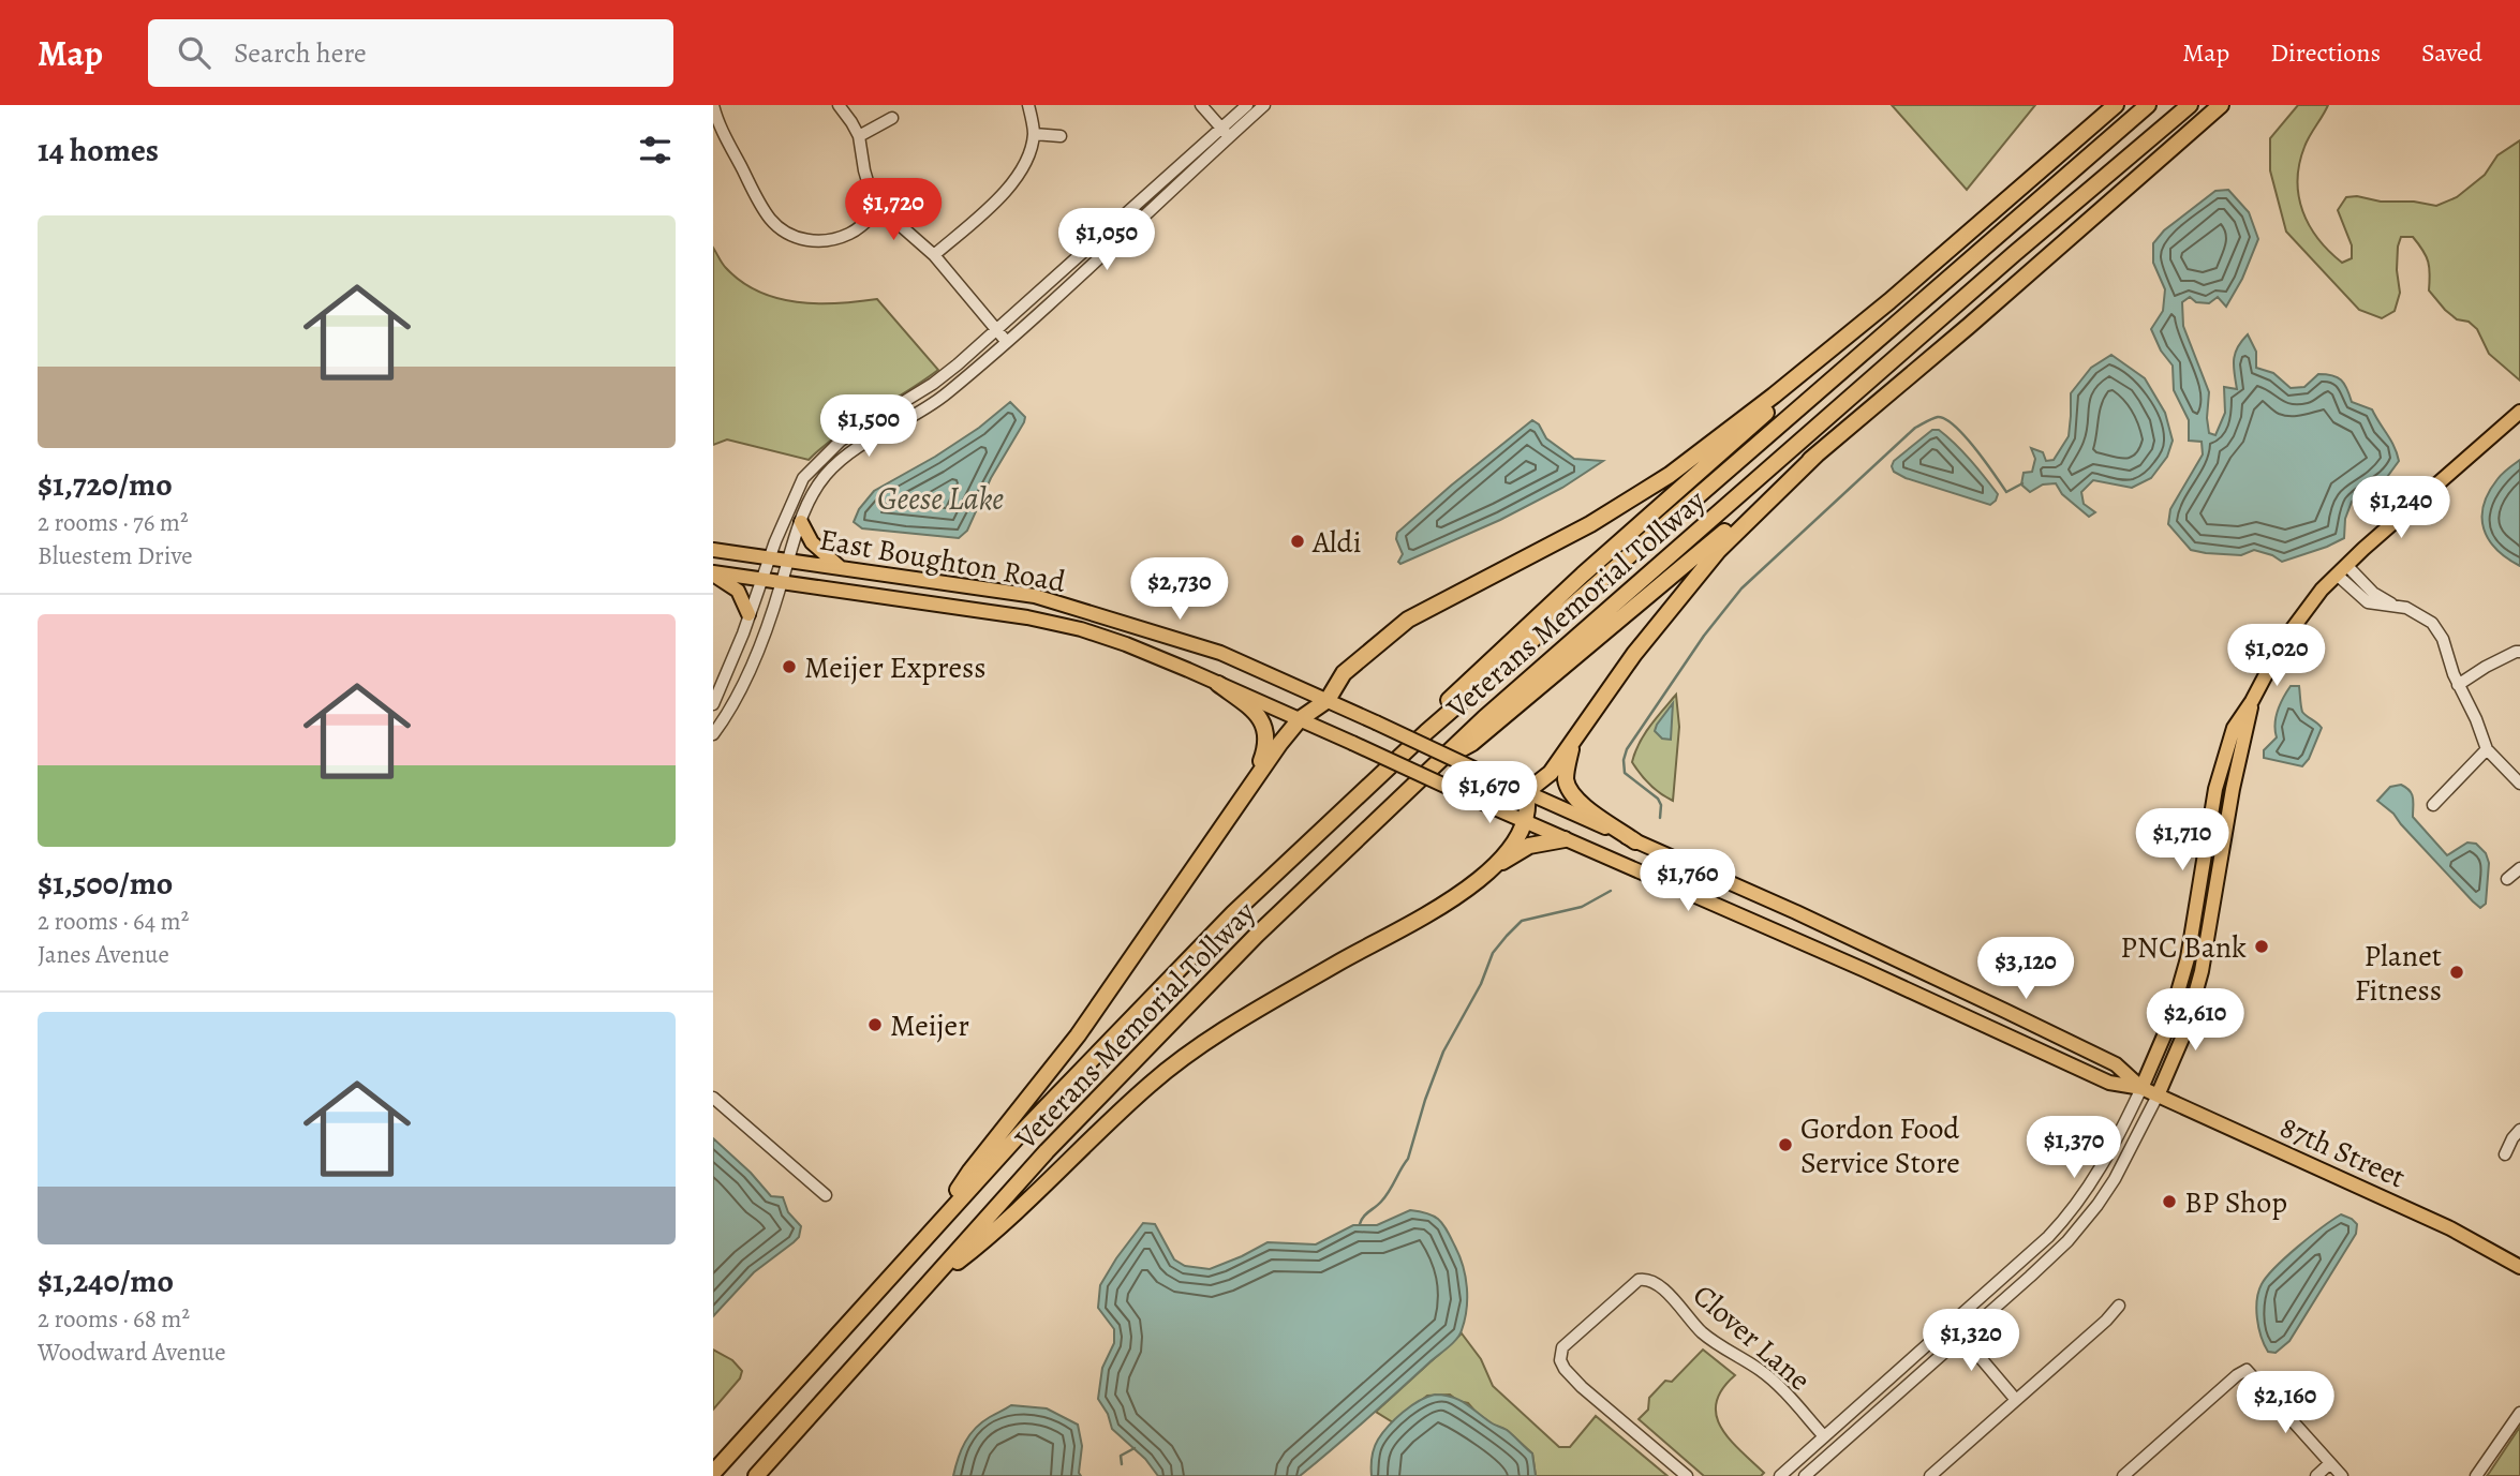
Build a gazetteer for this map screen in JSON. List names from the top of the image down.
{
  "streets": {
    "highway": ["Veterans Memorial Tollway"],
    "main road": ["East Boughton Road", "87th Street"],
    "street": ["Clover Lane"]
  },
  "crossings": [
    ["East Boughton Road", "87th Street"]
  ],
  "water": ["Geese Lake"],
  "places": [
    "Aldi",
    "Meijer Express",
    "PNC Bank",
    "Planet Fitness",
    "Meijer",
    "Gordon Food Service Store",
    "BP Shop"
  ],
  "page": {
    "header": "Map",
    "search": "Search here",
    "nav": ["Map", "Directions", "Saved"],
    "heading": "14 homes",
    "price": [
      "$1,720",
      "$1,050",
      "$1,500",
      "$1,240",
      "$2,730",
      "$1,020",
      "$1,670",
      "$1,710",
      "$1,760",
      "$3,120",
      "$2,610",
      "$1,370",
      "$1,320",
      "$2,160"
    ],
    "list": [
      {
        "name": "$1,720/mo",
        "note": "2 rooms · 76 m² · Bluestem Drive"
      },
      {
        "name": "$1,500/mo",
        "note": "2 rooms · 64 m² · Janes Avenue"
      },
      {
        "name": "$1,240/mo",
        "note": "2 rooms · 68 m² · Woodward Avenue"
      }
    ]
  }
}
